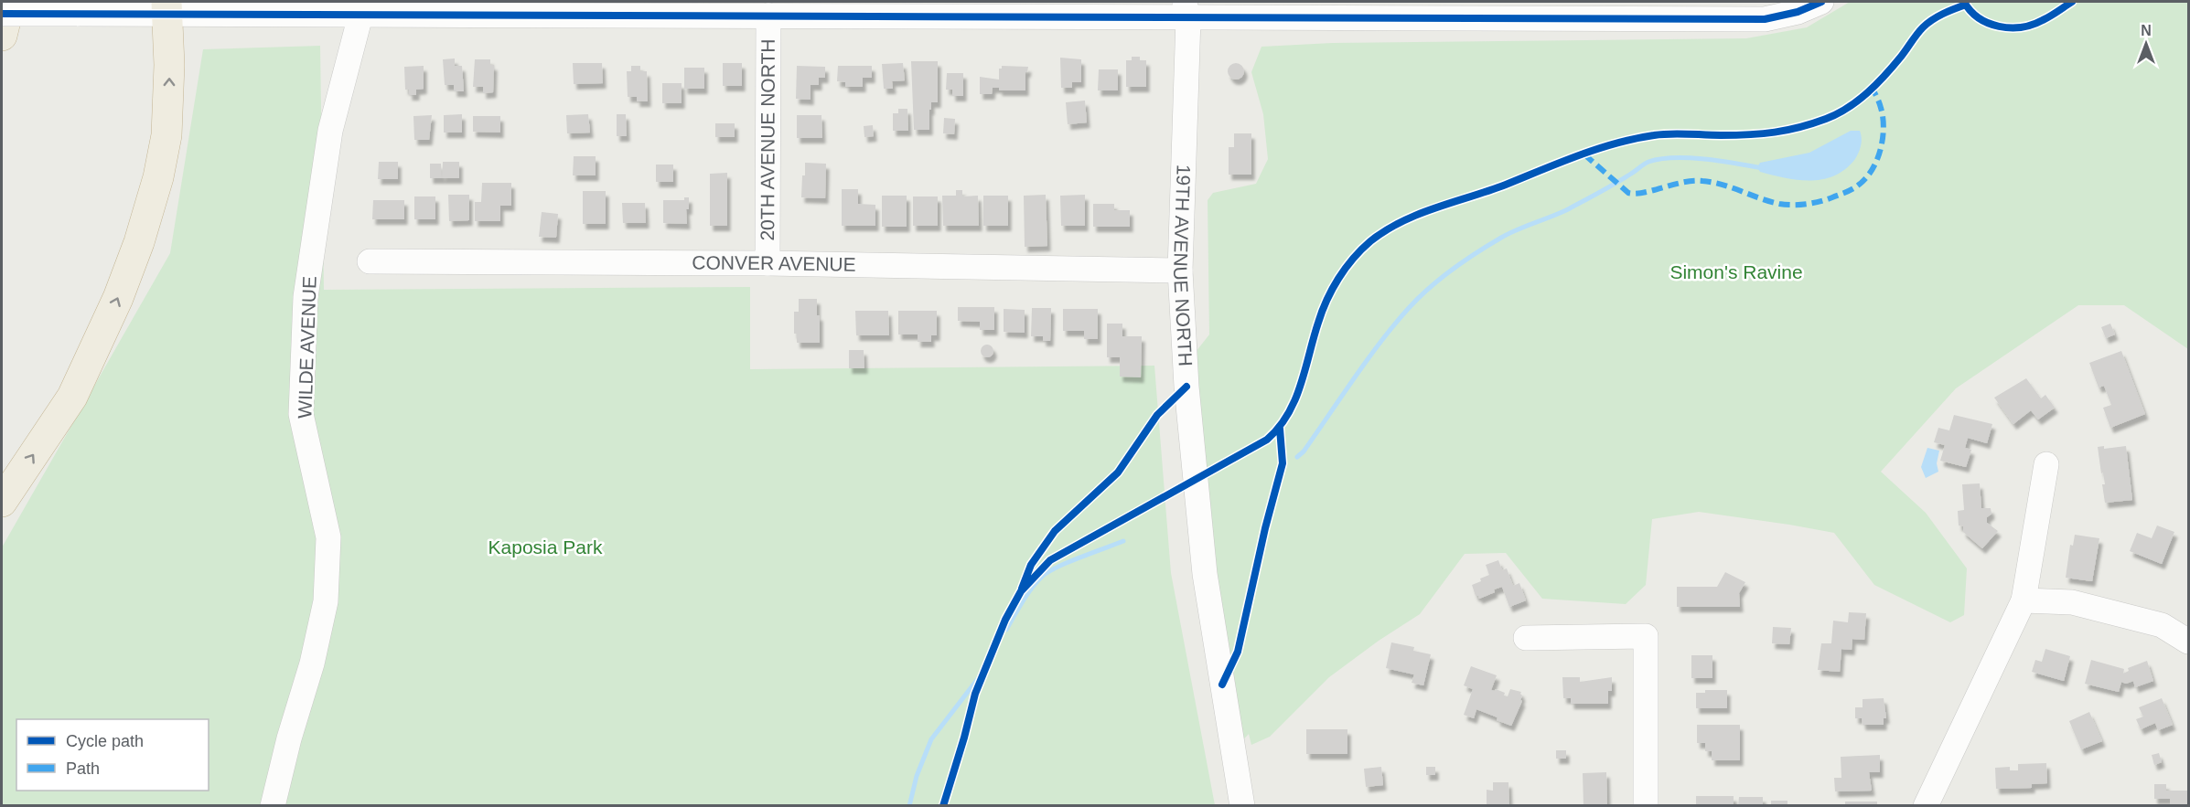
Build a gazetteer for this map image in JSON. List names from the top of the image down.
{
  "streets": {
    "street": [
      "20TH AVENUE NORTH",
      "CONVER AVENUE",
      "19TH AVENUE NORTH",
      "WILDE AVENUE"
    ]
  },
  "crossings": [
    ["20TH AVENUE NORTH", "CONVER AVENUE"],
    ["CONVER AVENUE", "19TH AVENUE NORTH"]
  ],
  "parks": ["Simon's Ravine", "Kaposia Park"],
  "legend": ["Cycle path", "Path"],
  "north": "top"
}
